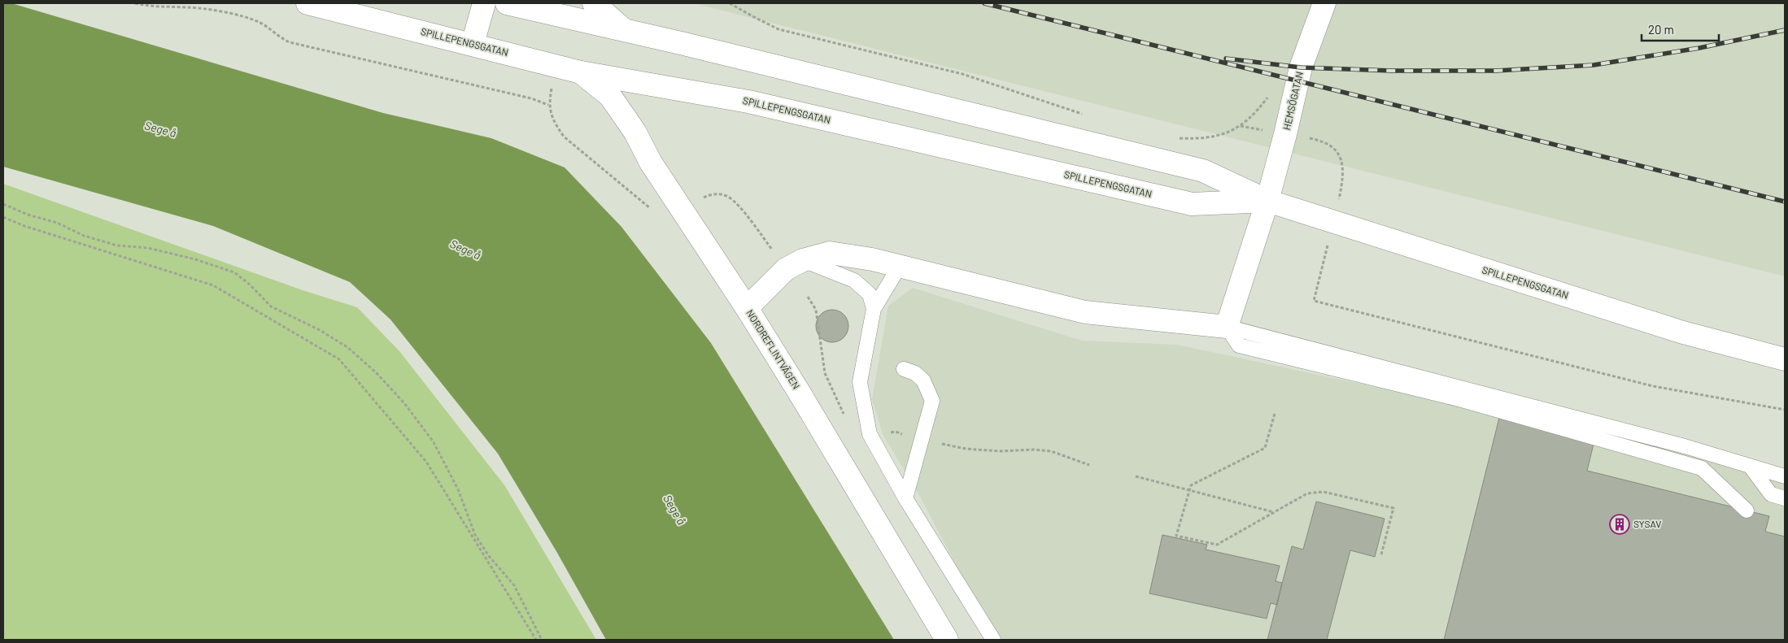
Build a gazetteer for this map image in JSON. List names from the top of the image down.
{
  "streets": {
    "street": ["SPILLEPENGSGATAN", "HEMSÖGATAN", "NORDREFLINTVÄGEN"]
  },
  "crossings": [
    ["SPILLEPENGSGATAN", "HEMSÖGATAN"],
    ["SPILLEPENGSGATAN", "NORDREFLINTVÄGEN"]
  ],
  "water": ["Sege å"],
  "places": {
    "building": ["SYSAV"]
  },
  "scale_bar": "20 m"
}
